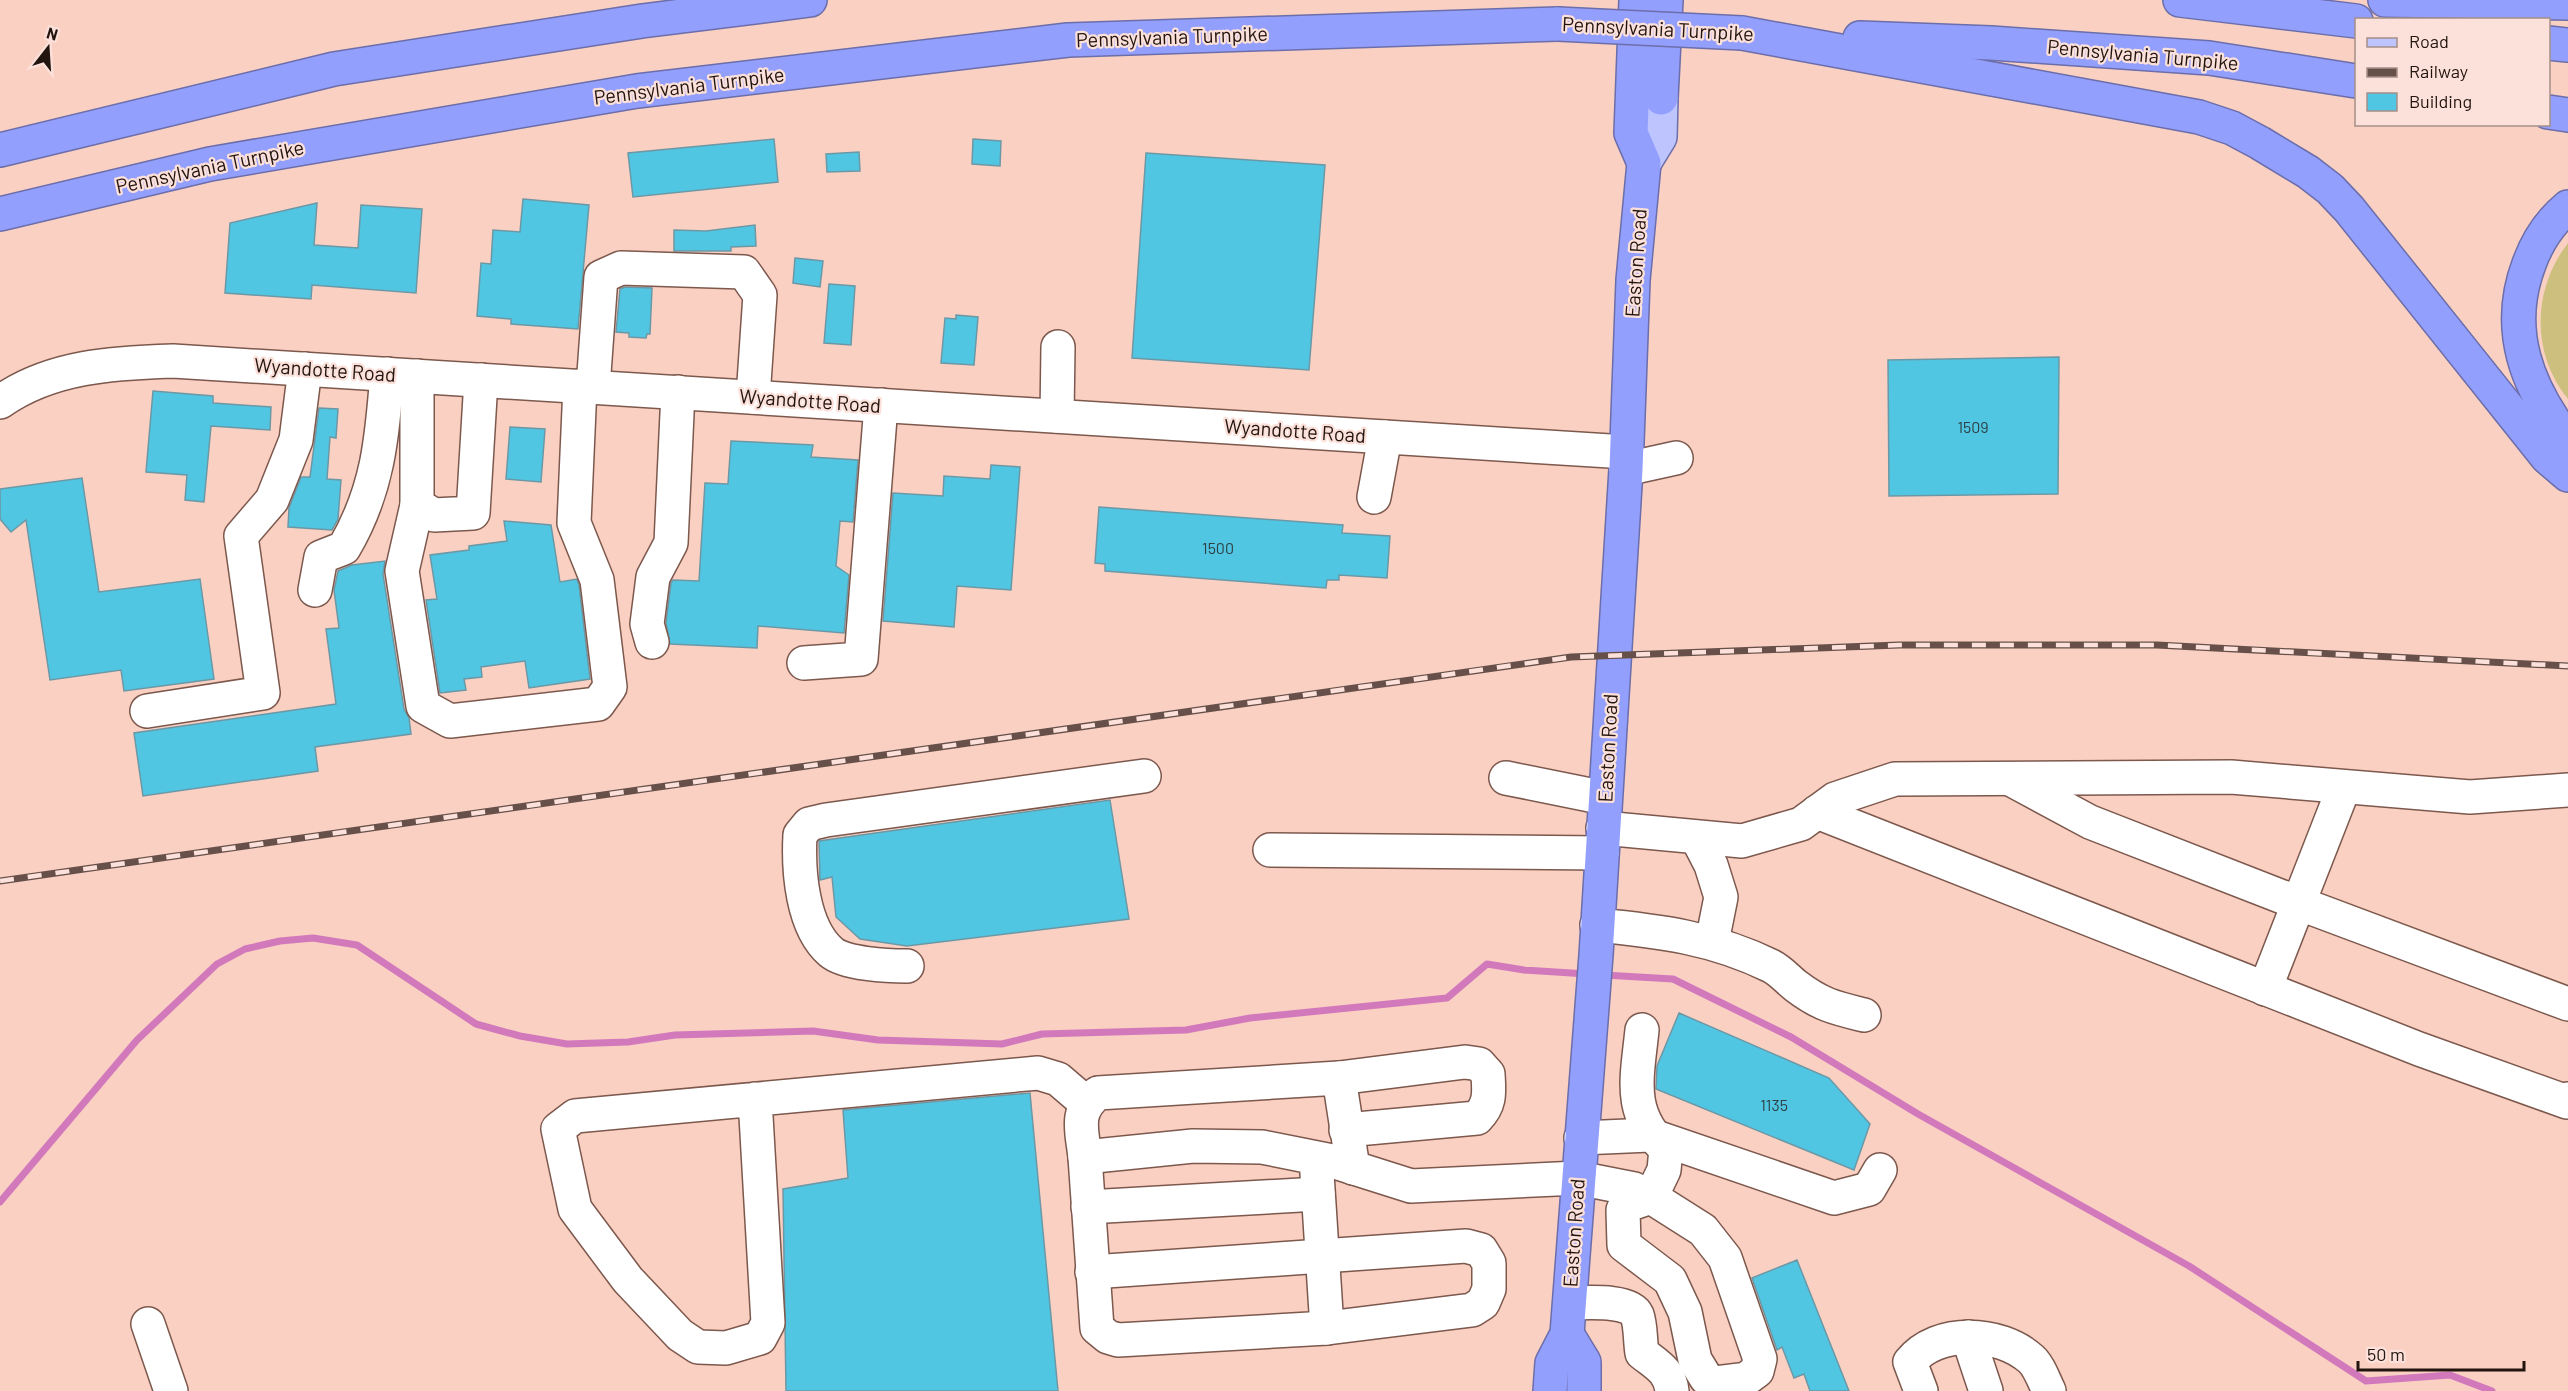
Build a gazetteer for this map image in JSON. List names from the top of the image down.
{
  "streets": {
    "highway": ["Pennsylvania Turnpike", "Easton Road"],
    "street": ["Wyandotte Road"]
  },
  "crossings": [
    ["Easton Road", "Wyandotte Road"]
  ],
  "house_numbers": ["1509", "1500", "1135"],
  "legend": ["Road", "Railway", "Building"],
  "scale_bar": "50 m",
  "north": "top"
}
